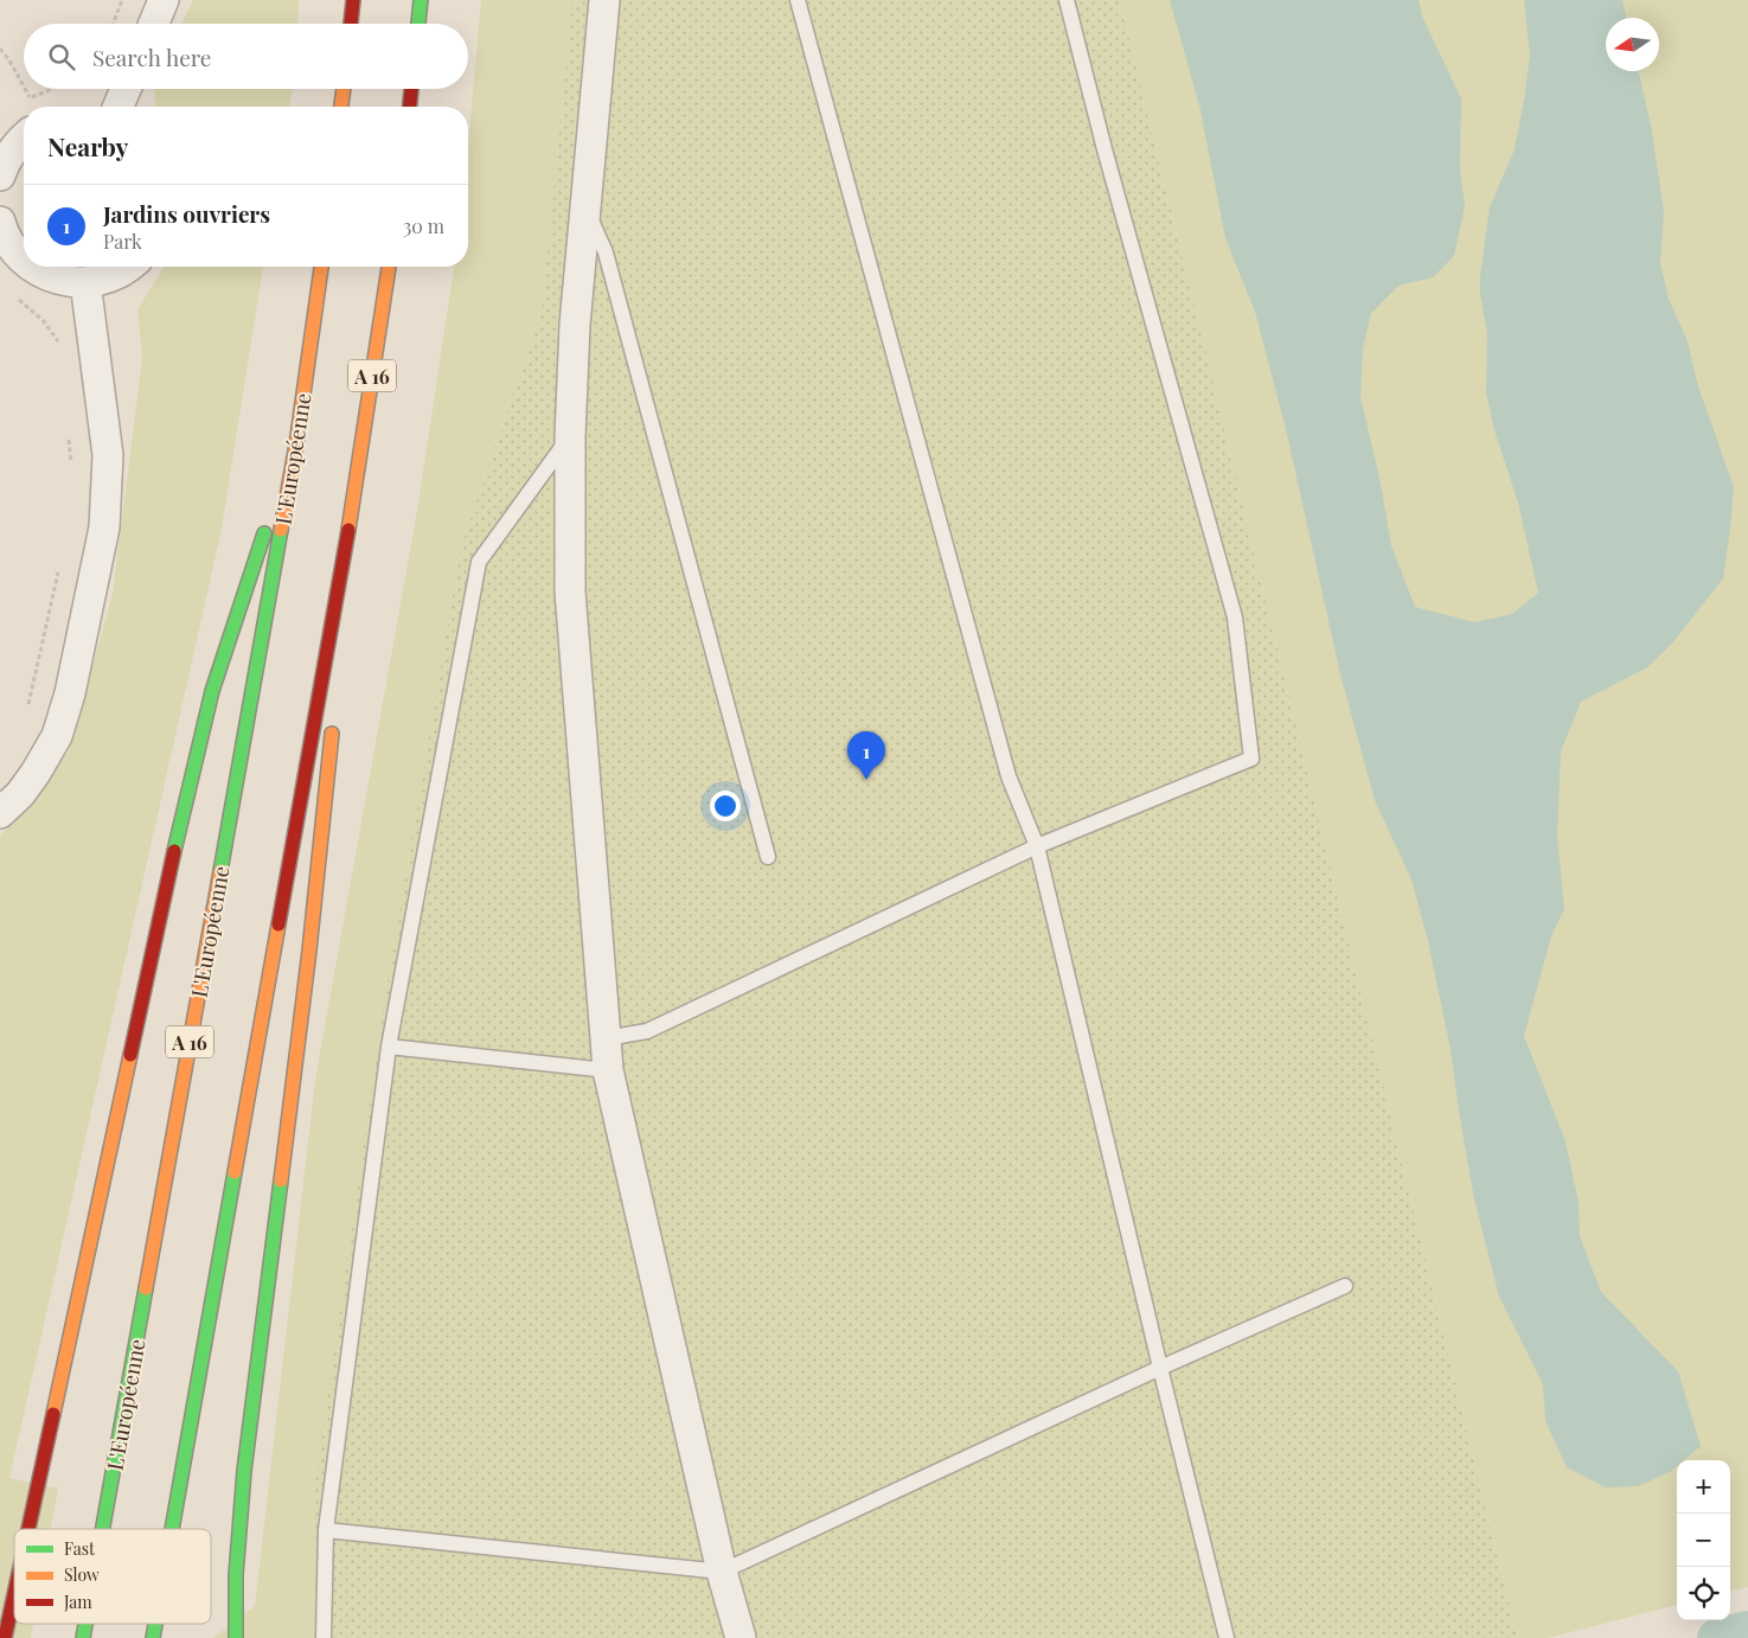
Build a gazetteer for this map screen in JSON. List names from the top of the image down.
{
  "streets": {
    "highway": ["A 16", "L'Européenne"]
  },
  "legend": ["Fast", "Slow", "Jam"],
  "north": "left",
  "page": {
    "search": "Search here",
    "heading": "Nearby",
    "list": [
      {
        "mark": "1",
        "name": "Jardins ouvriers",
        "note": "Park",
        "value": "30 m"
      }
    ],
    "pins": "1",
    "map_buttons": ["+", "−"]
  }
}
